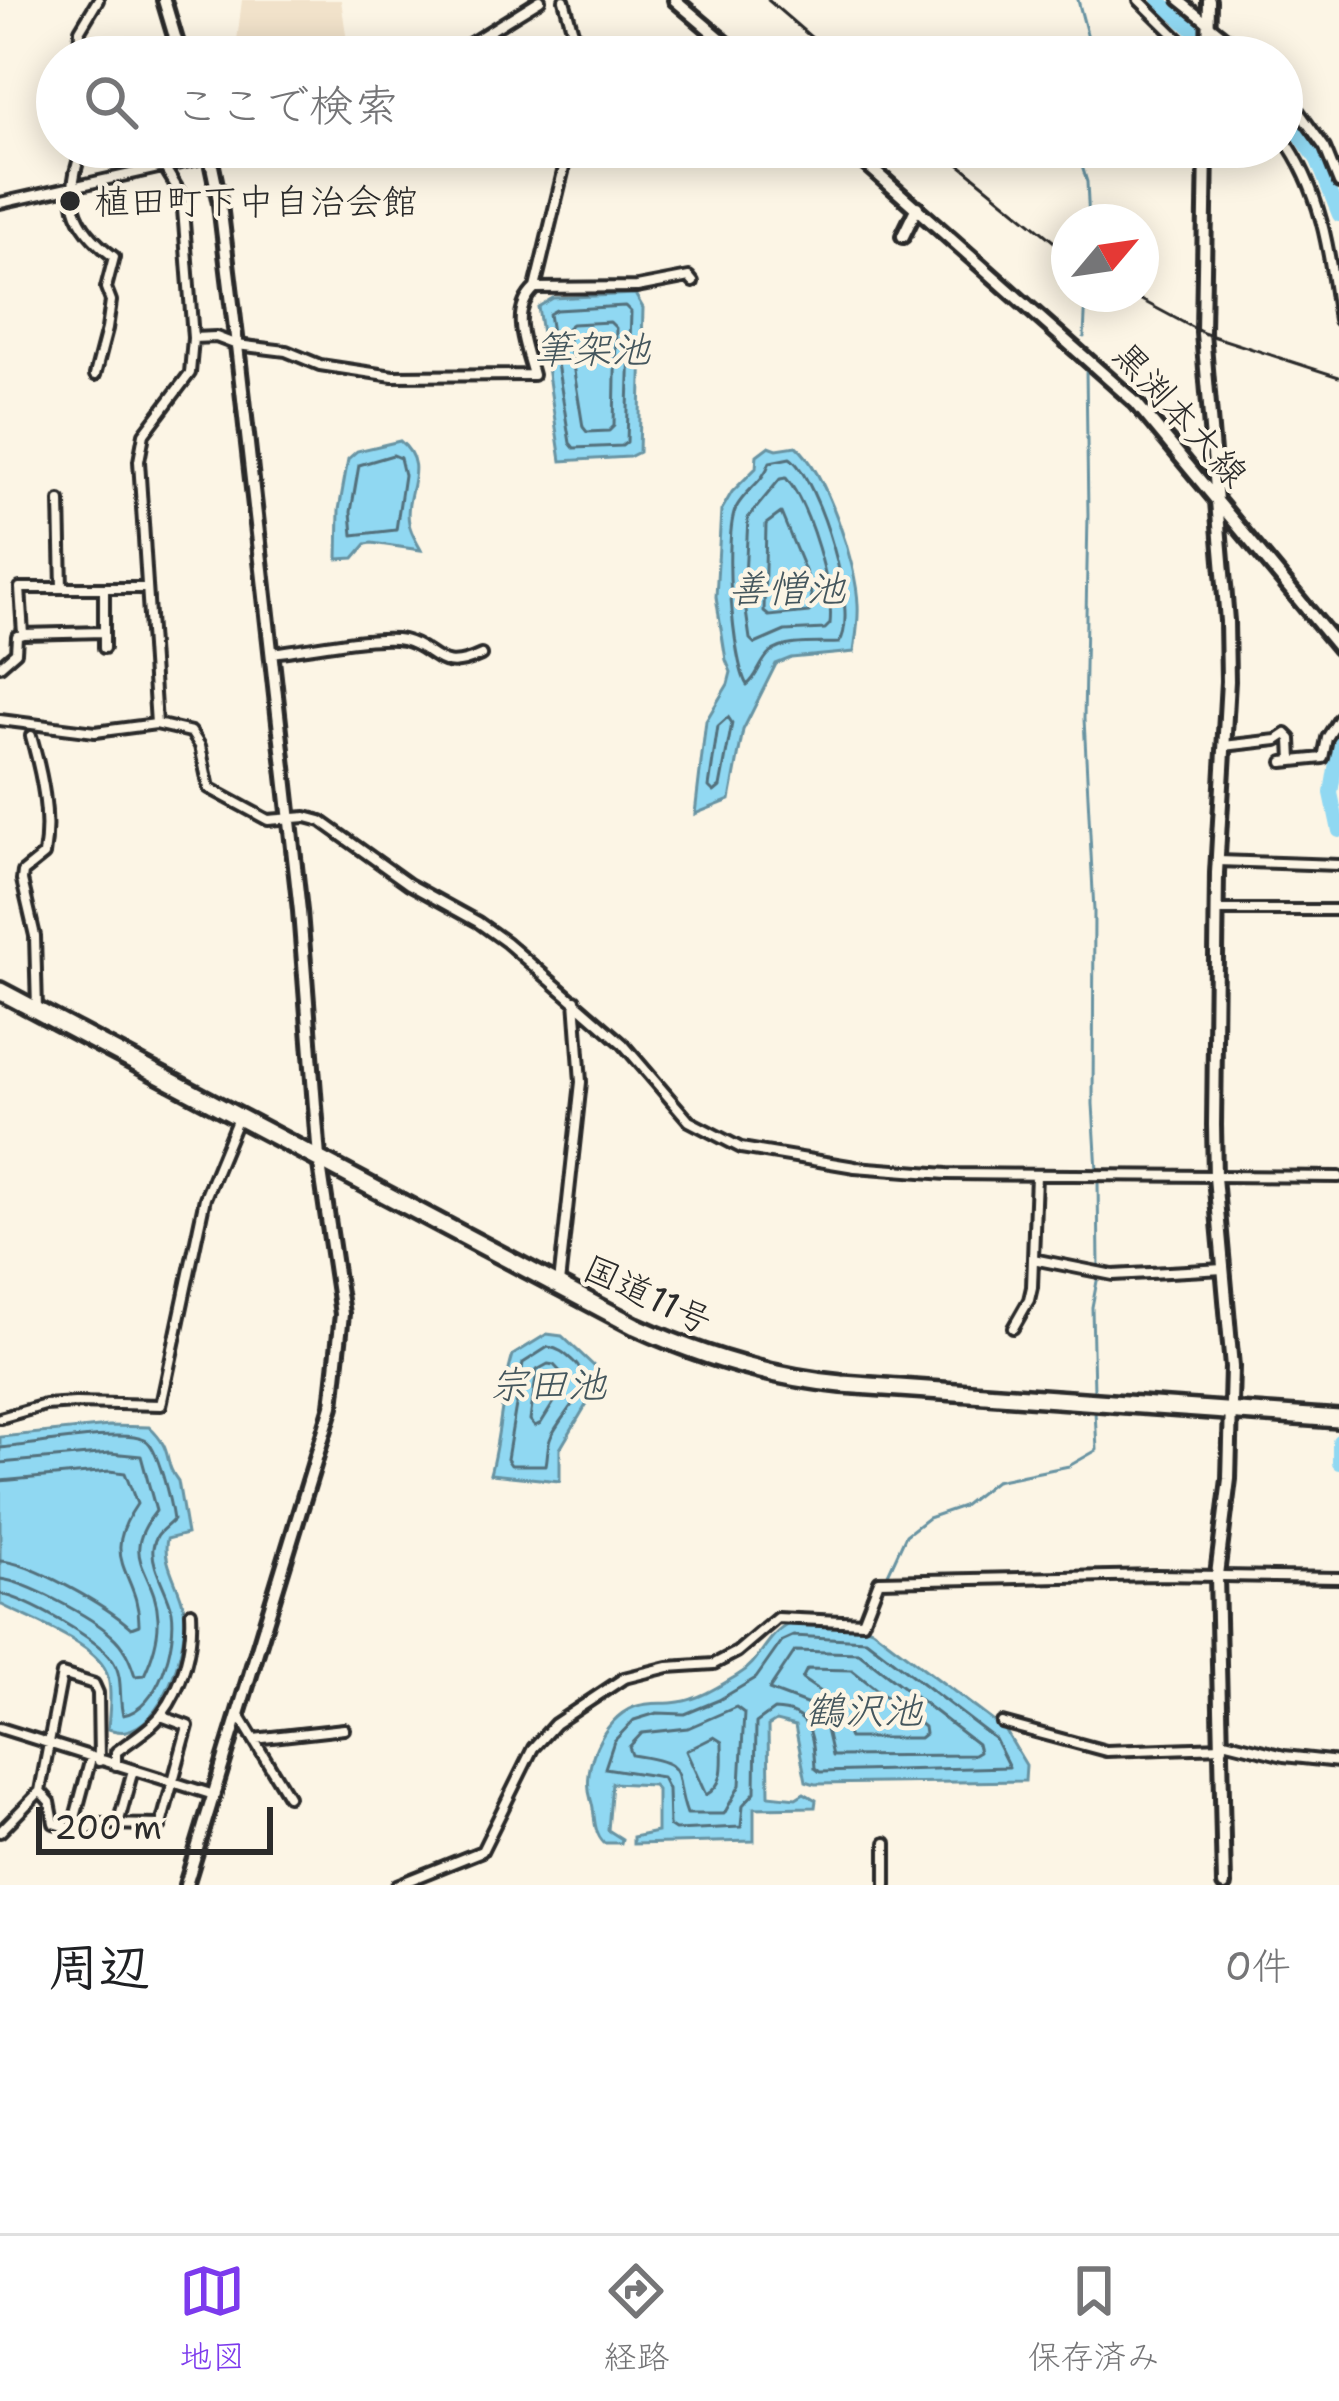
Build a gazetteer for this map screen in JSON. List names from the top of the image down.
{
  "streets": {
    "highway": ["国道11号"],
    "street": ["黒渕本大線"]
  },
  "water": [
    "筆架池",
    "善憎池",
    "宗田池",
    "鶴沢池"
  ],
  "places": ["植田町下中自治会館"],
  "scale_bar": "200 m",
  "north": "top right",
  "page": {
    "search": "ここで検索",
    "scale": "200 m",
    "heading": ["周辺", "0件"],
    "nav": ["地図", "経路", "保存済み"]
  }
}
